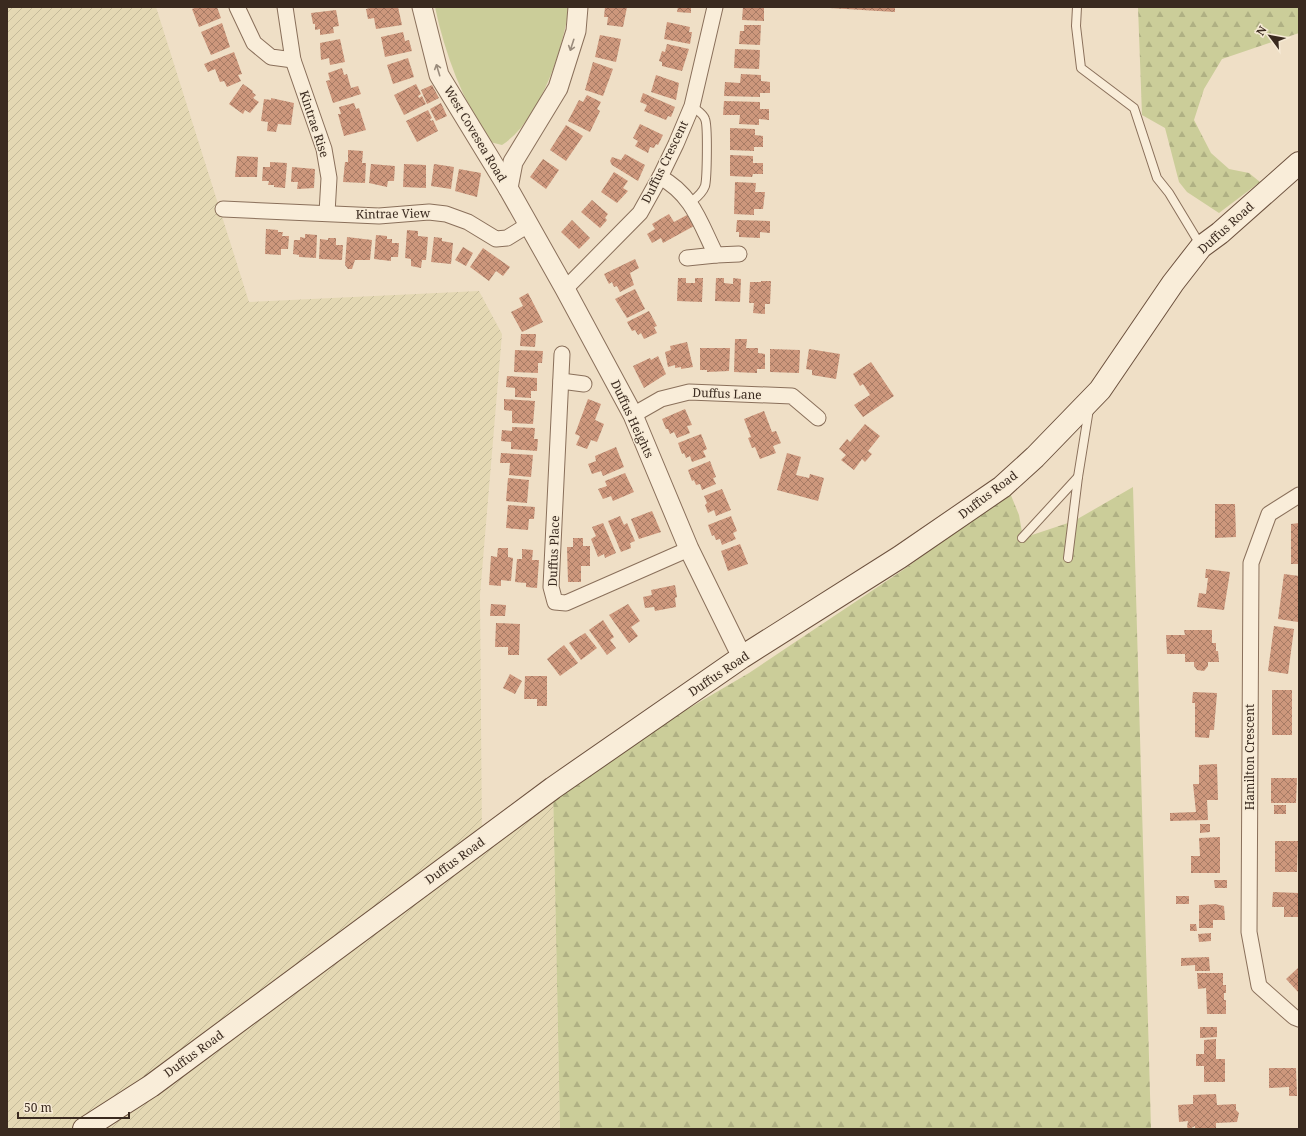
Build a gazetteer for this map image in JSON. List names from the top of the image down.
{
  "streets": {
    "main road": ["Duffus Road"],
    "street": [
      "Kintrae Rise",
      "West Covesea Road",
      "Duffus Crescent",
      "Kintrae View",
      "Duffus Lane",
      "Duffus Heights",
      "Duffus Place",
      "Hamilton Crescent"
    ]
  },
  "crossings": [
    ["Kintrae Rise", "Kintrae View"],
    ["West Covesea Road", "Duffus Heights"],
    ["Duffus Crescent", "Duffus Heights"],
    ["Kintrae View", "Duffus Heights"],
    ["Duffus Road", "Duffus Heights"],
    ["Duffus Lane", "Duffus Heights"],
    ["Duffus Heights", "Duffus Place"]
  ],
  "scale_bar": "50 m",
  "north": "top left"
}
